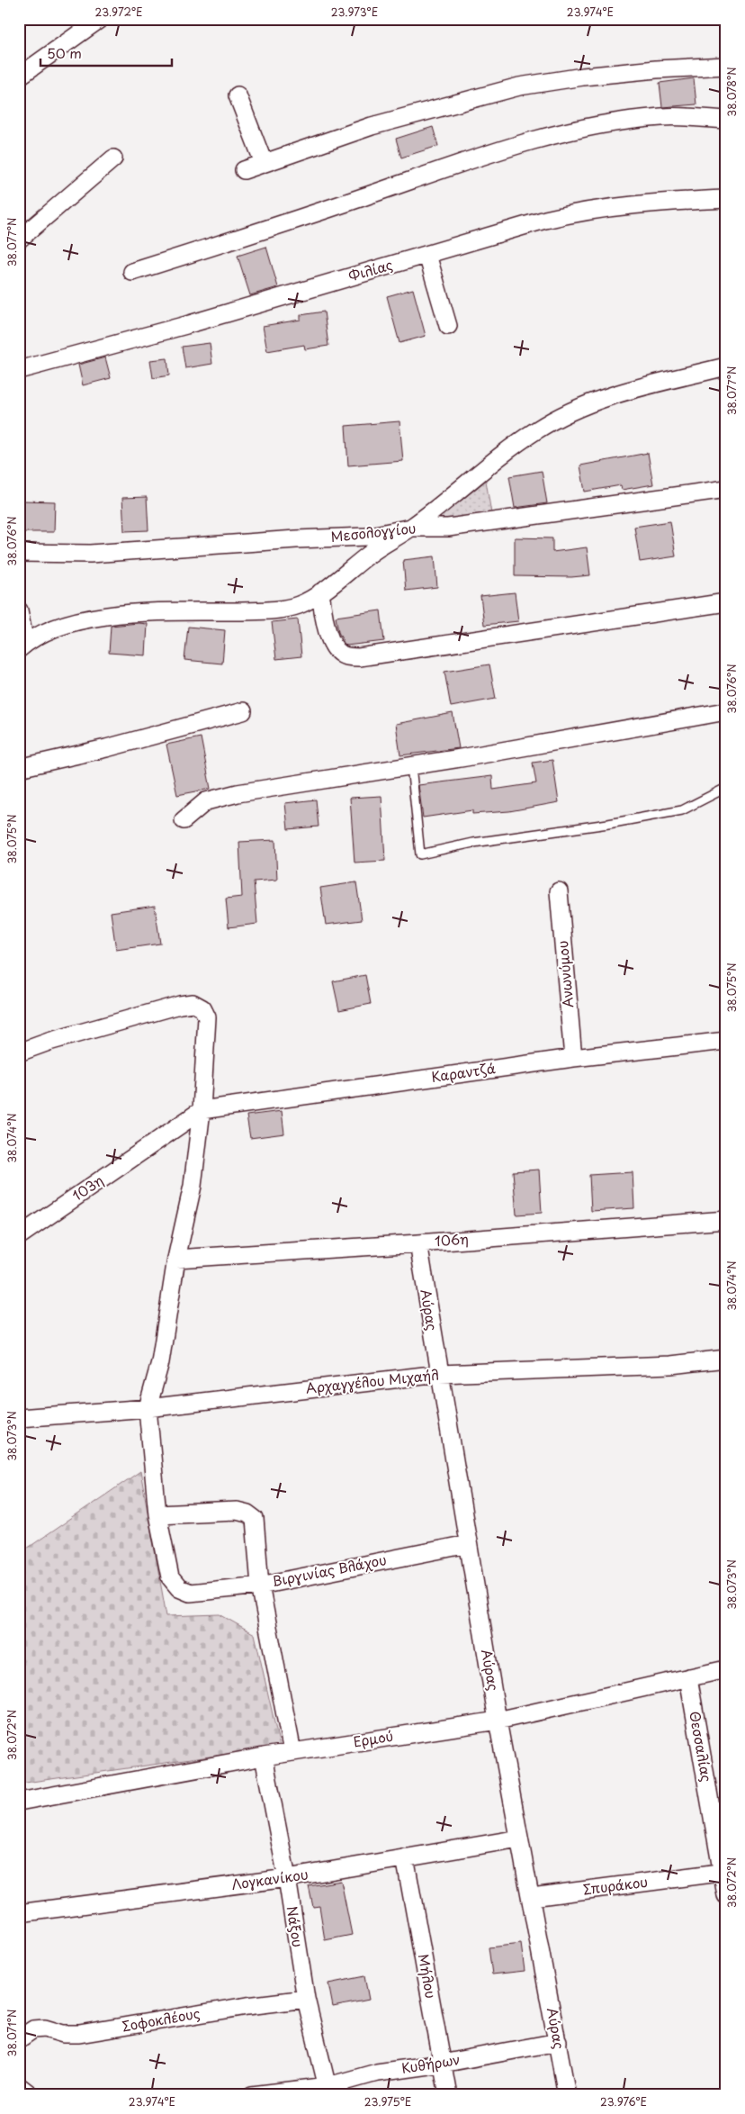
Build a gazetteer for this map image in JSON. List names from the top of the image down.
{
  "streets": {
    "street": [
      "Φιλίας",
      "Μεσολογγίου",
      "Ανωνύμου",
      "Καραντζά",
      "103η",
      "106η",
      "Αύρας",
      "Αρχαγγέλου Μιχαήλ",
      "Βιργινίας Βλάχου",
      "Ερμού",
      "Θεσσαλίας",
      "Λογκανίκου",
      "Σπυράκου",
      "Νάξου",
      "Μήλου",
      "Σοφοκλέους",
      "Κυθήρων"
    ]
  },
  "crossings": [
    ["Ανωνύμου", "Καραντζά"],
    ["Καραντζά", "103η"],
    ["106η", "Αύρας"],
    ["Αύρας", "Αρχαγγέλου Μιχαήλ"],
    ["Αύρας", "Βιργινίας Βλάχου"],
    ["Αύρας", "Ερμού"],
    ["Αύρας", "Λογκανίκου"],
    ["Αύρας", "Σπυράκου"],
    ["Αύρας", "Κυθήρων"],
    ["Ερμού", "Θεσσαλίας"],
    ["Ερμού", "Νάξου"],
    ["Θεσσαλίας", "Σπυράκου"],
    ["Λογκανίκου", "Νάξου"],
    ["Λογκανίκου", "Μήλου"],
    ["Νάξου", "Σοφοκλέους"],
    ["Νάξου", "Κυθήρων"],
    ["Μήλου", "Κυθήρων"]
  ],
  "scale_bar": "50 m",
  "coordinates": [
    "23.972°E",
    "23.973°E",
    "23.974°E",
    "38.078°N",
    "38.077°N",
    "38.076°N",
    "38.075°N",
    "38.074°N",
    "38.073°N",
    "38.072°N",
    "38.071°N",
    "23.975°E",
    "23.976°E"
  ]
}
